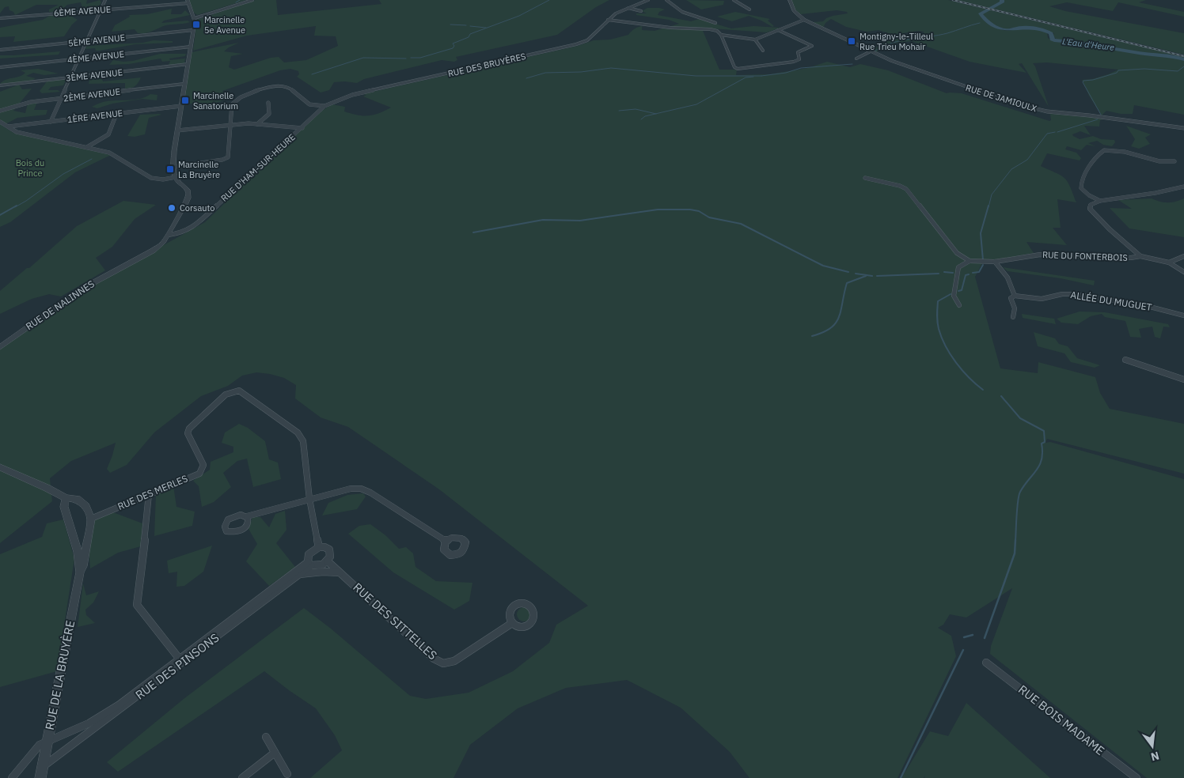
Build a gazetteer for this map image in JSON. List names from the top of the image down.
{
  "streets": {
    "street": [
      "6ÈME AVENUE",
      "5ÈME AVENUE",
      "4ÈME AVENUE",
      "RUE DES BRUYÈRES",
      "3ÈME AVENUE",
      "2ÈME AVENUE",
      "RUE DE JAMIOULX",
      "1ÈRE AVENUE",
      "RUE D'HAM-SUR-HEURE",
      "RUE DU FONTERBOIS",
      "ALLÉE DU MUGUET",
      "RUE DE NALINNES",
      "RUE DES MERLES",
      "RUE DES SITTELLES",
      "RUE DES PINSONS",
      "RUE DE LA BRUYÈRE",
      "RUE BOIS MADAME"
    ]
  },
  "crossings": [
    ["RUE DES BRUYÈRES", "RUE D'HAM-SUR-HEURE"],
    ["RUE D'HAM-SUR-HEURE", "RUE DE NALINNES"],
    ["RUE DES MERLES", "RUE DE LA BRUYÈRE"],
    ["RUE DES SITTELLES", "RUE DES PINSONS"],
    ["RUE DES PINSONS", "RUE DE LA BRUYÈRE"]
  ],
  "water": ["L'Eau d'Heure"],
  "parks": ["Bois du Prince"],
  "places": {
    "transit": [
      "Marcinelle 5e Avenue",
      "Montigny-le-Tilleul Rue Trieu Mohair",
      "Marcinelle Sanatorium",
      "Marcinelle La Bruyère"
    ],
    "other": ["Corsauto"]
  },
  "north": "bottom"
}
